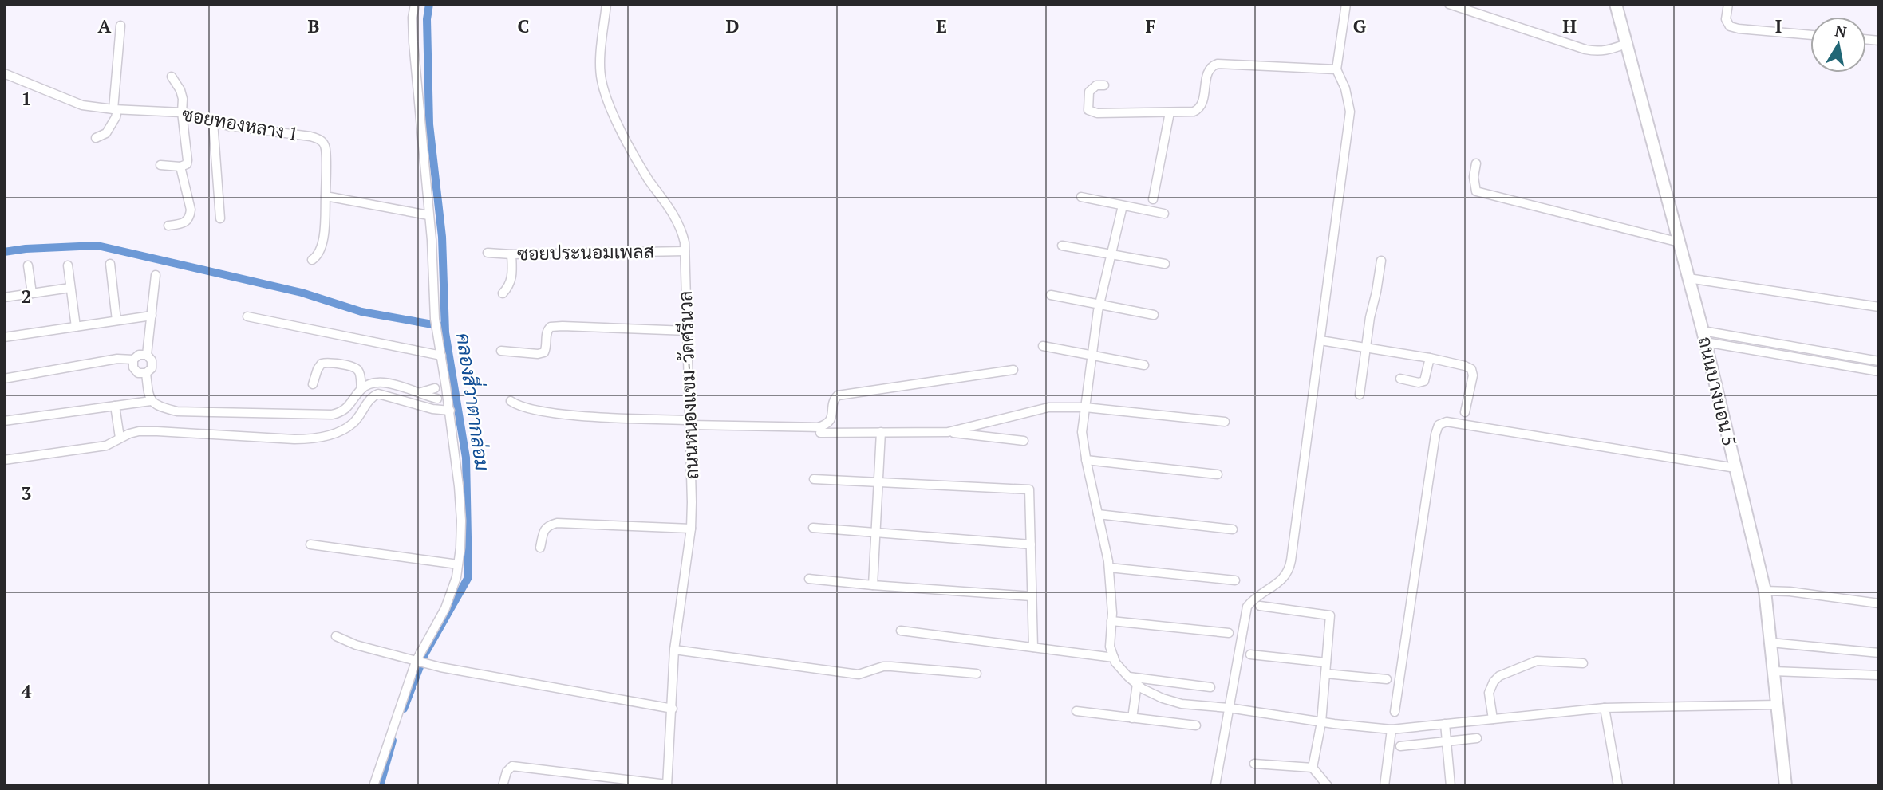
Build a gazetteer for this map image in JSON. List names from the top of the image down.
{
  "streets": {
    "main road": ["ถนนบางบอน 5"],
    "street": ["ซอยทองหลาง 1", "ซอยประนอมเพลส", "ถนนหนองแขม-วัดศรีนวล"]
  },
  "crossings": [
    ["ซอยประนอมเพลส", "ถนนหนองแขม-วัดศรีนวล"]
  ],
  "water": ["คลองสี่วาตากล่อม"],
  "north": "top",
  "grid": {
    "columns": [
      "A",
      "B",
      "C",
      "D",
      "E",
      "F",
      "G",
      "H",
      "I"
    ],
    "rows": [
      "1",
      "2",
      "3",
      "4"
    ]
  }
}
